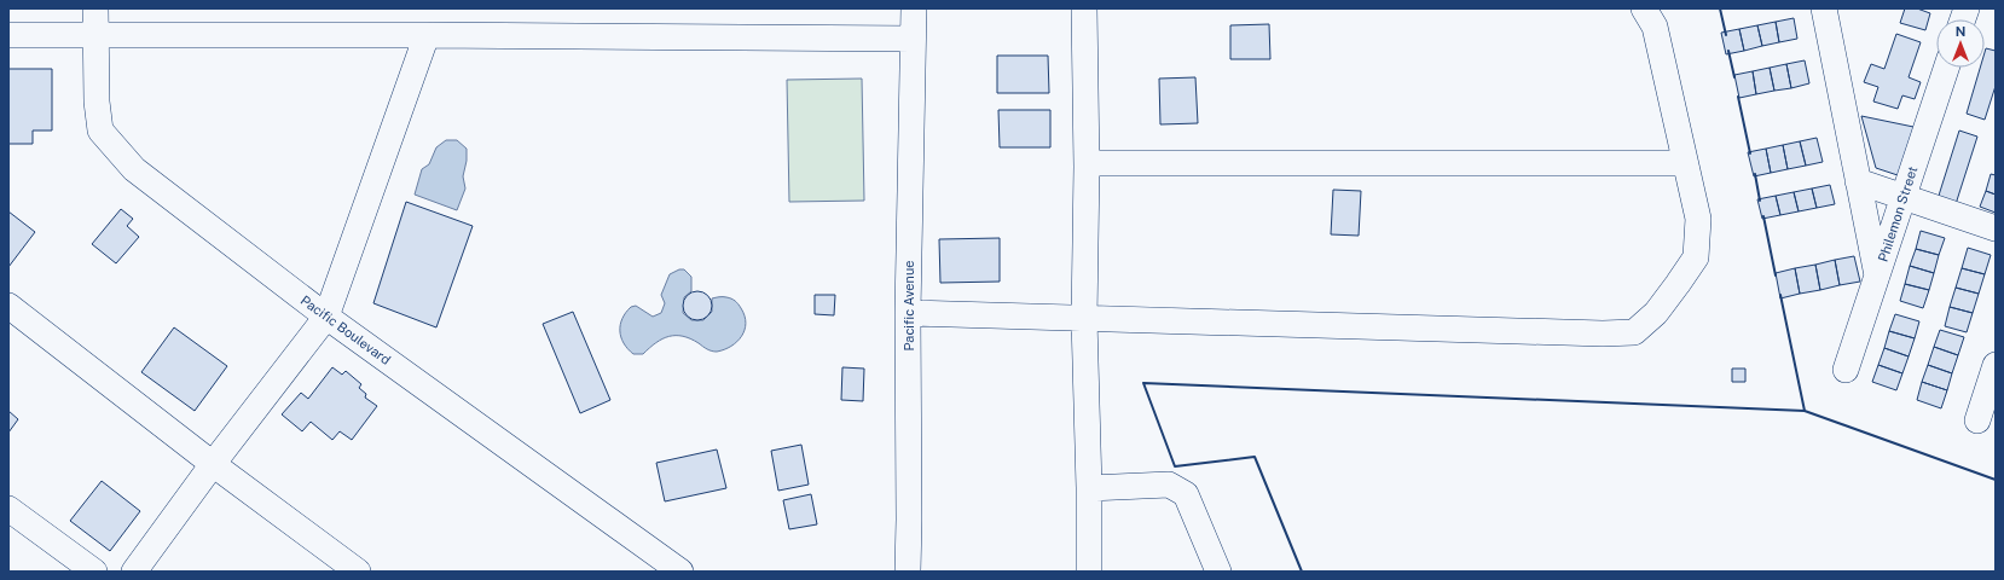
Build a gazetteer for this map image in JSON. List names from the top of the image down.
{
  "streets": {
    "street": ["Philemon Street", "Pacific Avenue", "Pacific Boulevard"]
  },
  "north": "top"
}
